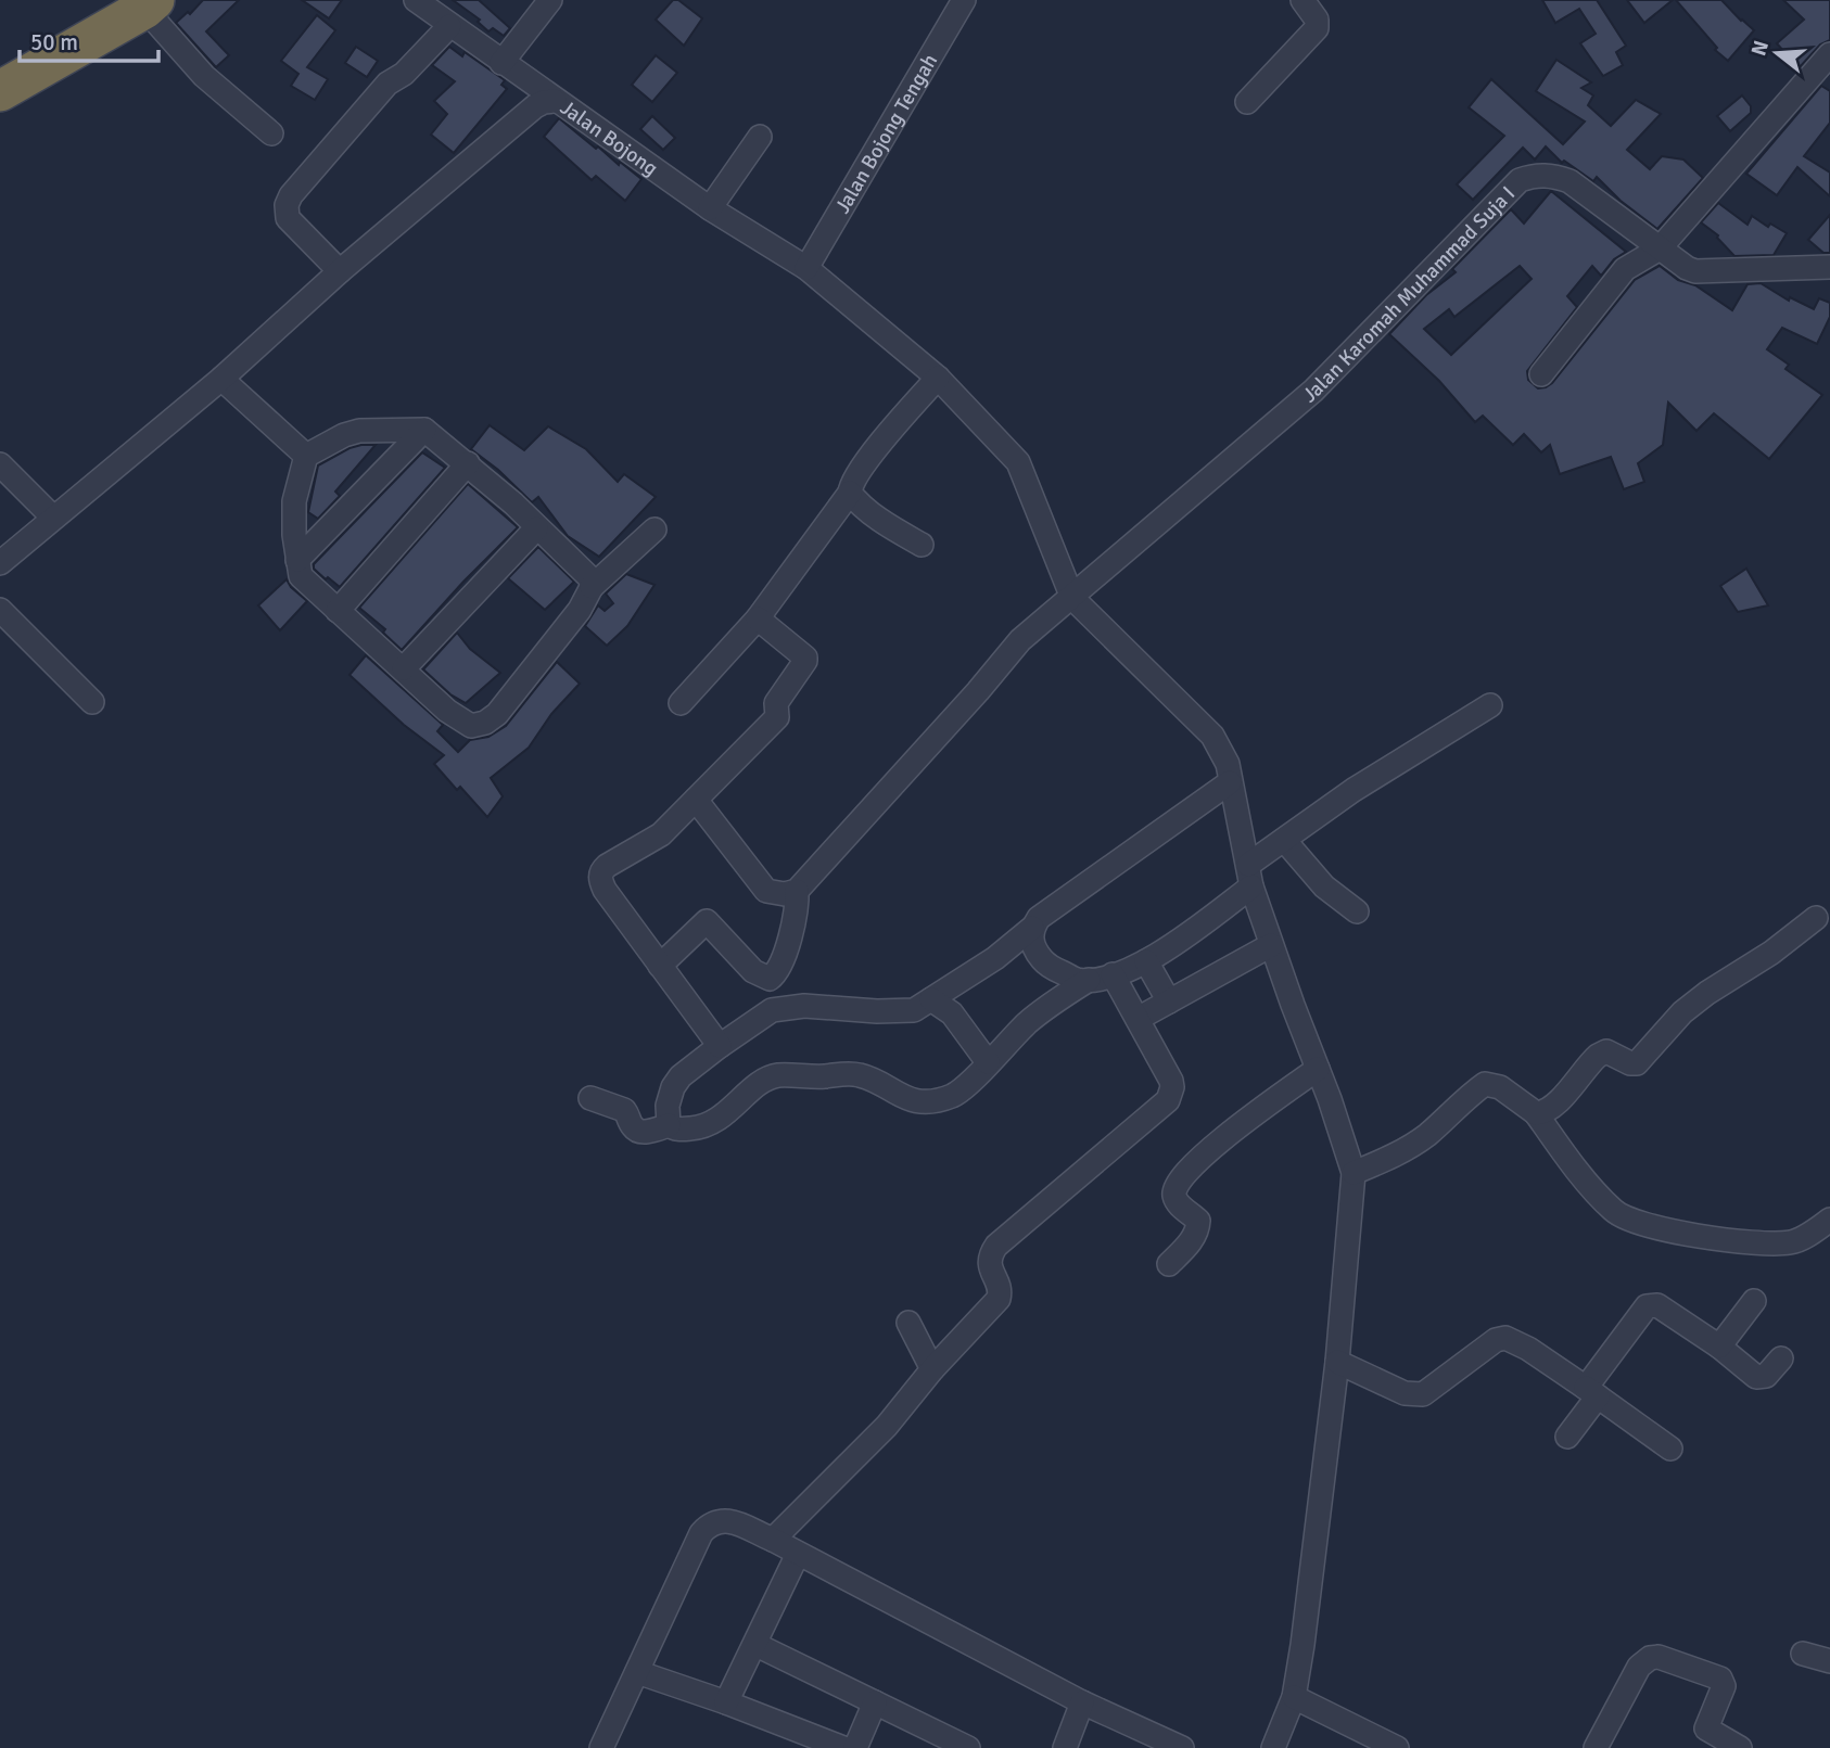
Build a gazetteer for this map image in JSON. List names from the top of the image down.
{
  "streets": {
    "street": ["Jalan Bojong Tengah", "Jalan Bojong", "Jalan Karomah Muhammad Suja I"]
  },
  "crossings": [
    ["Jalan Bojong Tengah", "Jalan Bojong"],
    ["Jalan Bojong", "Jalan Karomah Muhammad Suja I"]
  ],
  "scale_bar": "50 m",
  "north": "left"
}
